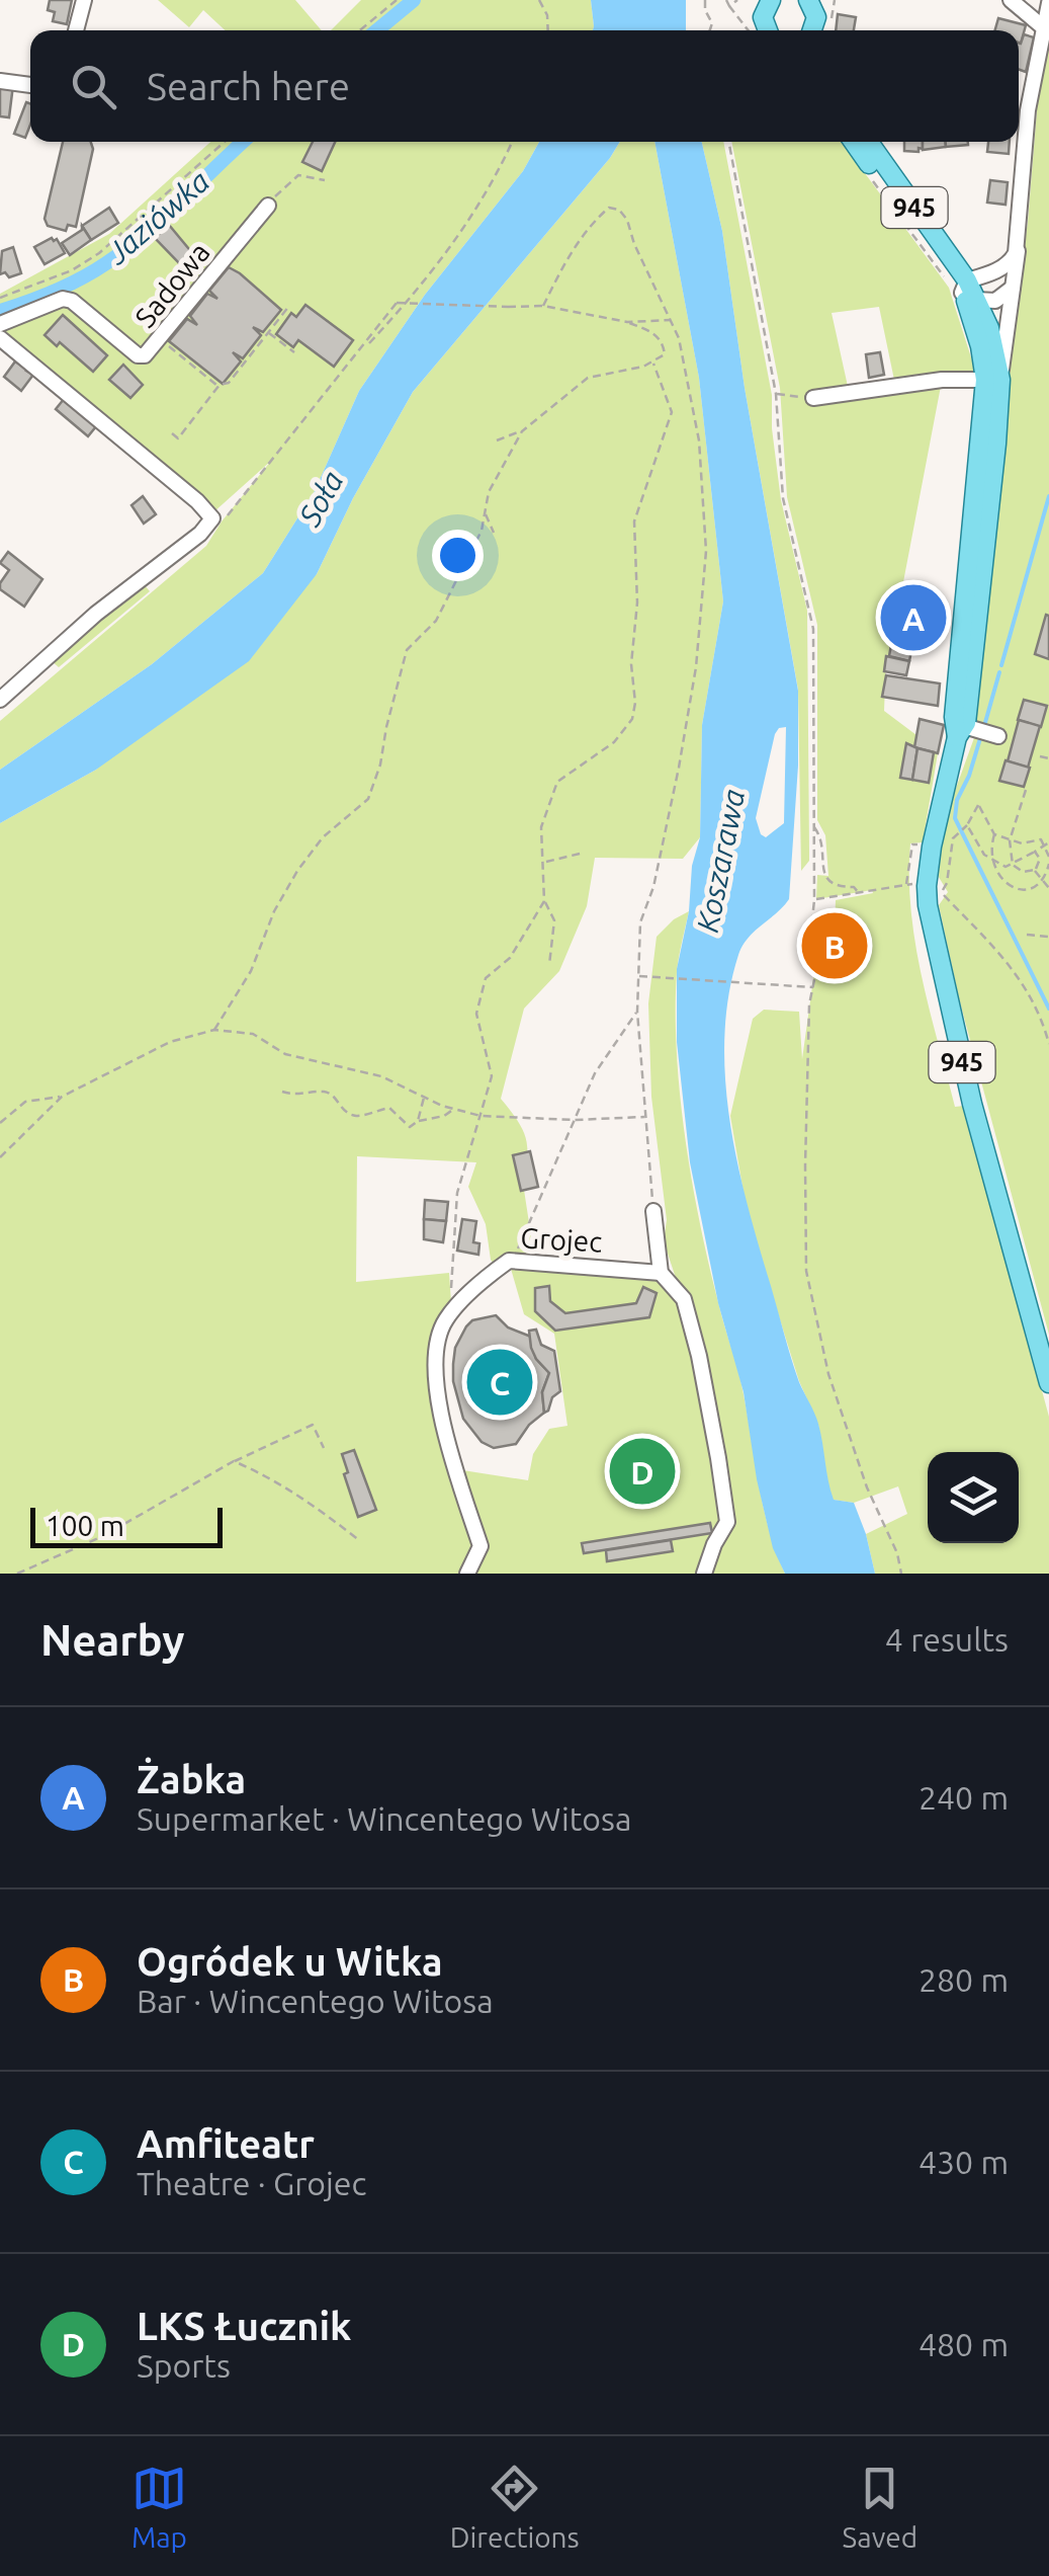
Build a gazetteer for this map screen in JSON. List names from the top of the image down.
{
  "streets": {
    "main road": ["945"],
    "street": ["Sadowa", "Grojec"]
  },
  "water": ["Jaziówka", "Soła", "Koszarawa"],
  "scale_bar": "100 m",
  "page": {
    "search": "Search here",
    "pins": [
      "A",
      "B",
      "C",
      "D"
    ],
    "scale": "100 m",
    "heading": ["Nearby", "4 results"],
    "list": [
      {
        "mark": "A",
        "name": "Żabka",
        "note": "Supermarket · Wincentego Witosa",
        "value": "240 m"
      },
      {
        "mark": "B",
        "name": "Ogródek u Witka",
        "note": "Bar · Wincentego Witosa",
        "value": "280 m"
      },
      {
        "mark": "C",
        "name": "Amfiteatr",
        "note": "Theatre · Grojec",
        "value": "430 m"
      },
      {
        "mark": "D",
        "name": "LKS Łucznik",
        "note": "Sports",
        "value": "480 m"
      }
    ],
    "nav": ["Map", "Directions", "Saved"]
  }
}
